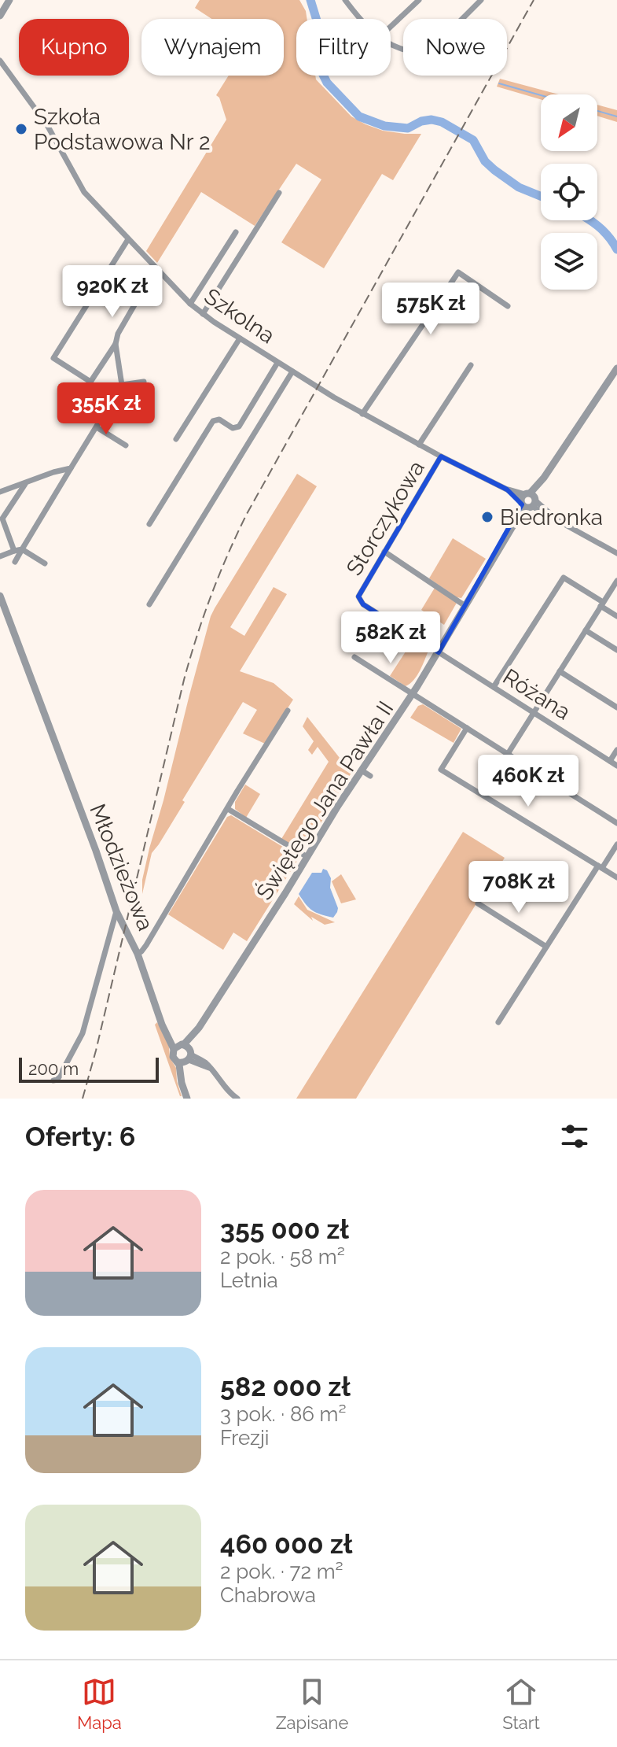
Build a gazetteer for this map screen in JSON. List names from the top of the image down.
{
  "streets": {
    "street": [
      "Szkolna",
      "Storczykowa",
      "Różana",
      "Świętego Jana Pawła II",
      "Młodzieżowa"
    ]
  },
  "crossings": [
    ["Szkolna", "Storczykowa"],
    ["Szkolna", "Świętego Jana Pawła II"],
    ["Storczykowa", "Różana"],
    ["Różana", "Świętego Jana Pawła II"]
  ],
  "places": ["Szkoła Podstawowa Nr 2", "Biedronka"],
  "scale_bar": "200 m",
  "north": "bottom left",
  "page": {
    "chip": [
      "Kupno",
      "Wynajem",
      "Filtry",
      "Nowe"
    ],
    "price": [
      "920K zł",
      "575K zł",
      "355K zł",
      "582K zł",
      "460K zł",
      "708K zł"
    ],
    "scale": "200 m",
    "heading": "Oferty: 6",
    "list": [
      {
        "name": "355 000 zł",
        "note": "2 pok. · 58 m² · Letnia"
      },
      {
        "name": "582 000 zł",
        "note": "3 pok. · 86 m² · Frezji"
      },
      {
        "name": "460 000 zł",
        "note": "2 pok. · 72 m² · Chabrowa"
      }
    ],
    "tabs": ["Mapa", "Zapisane", "Start"]
  }
}
